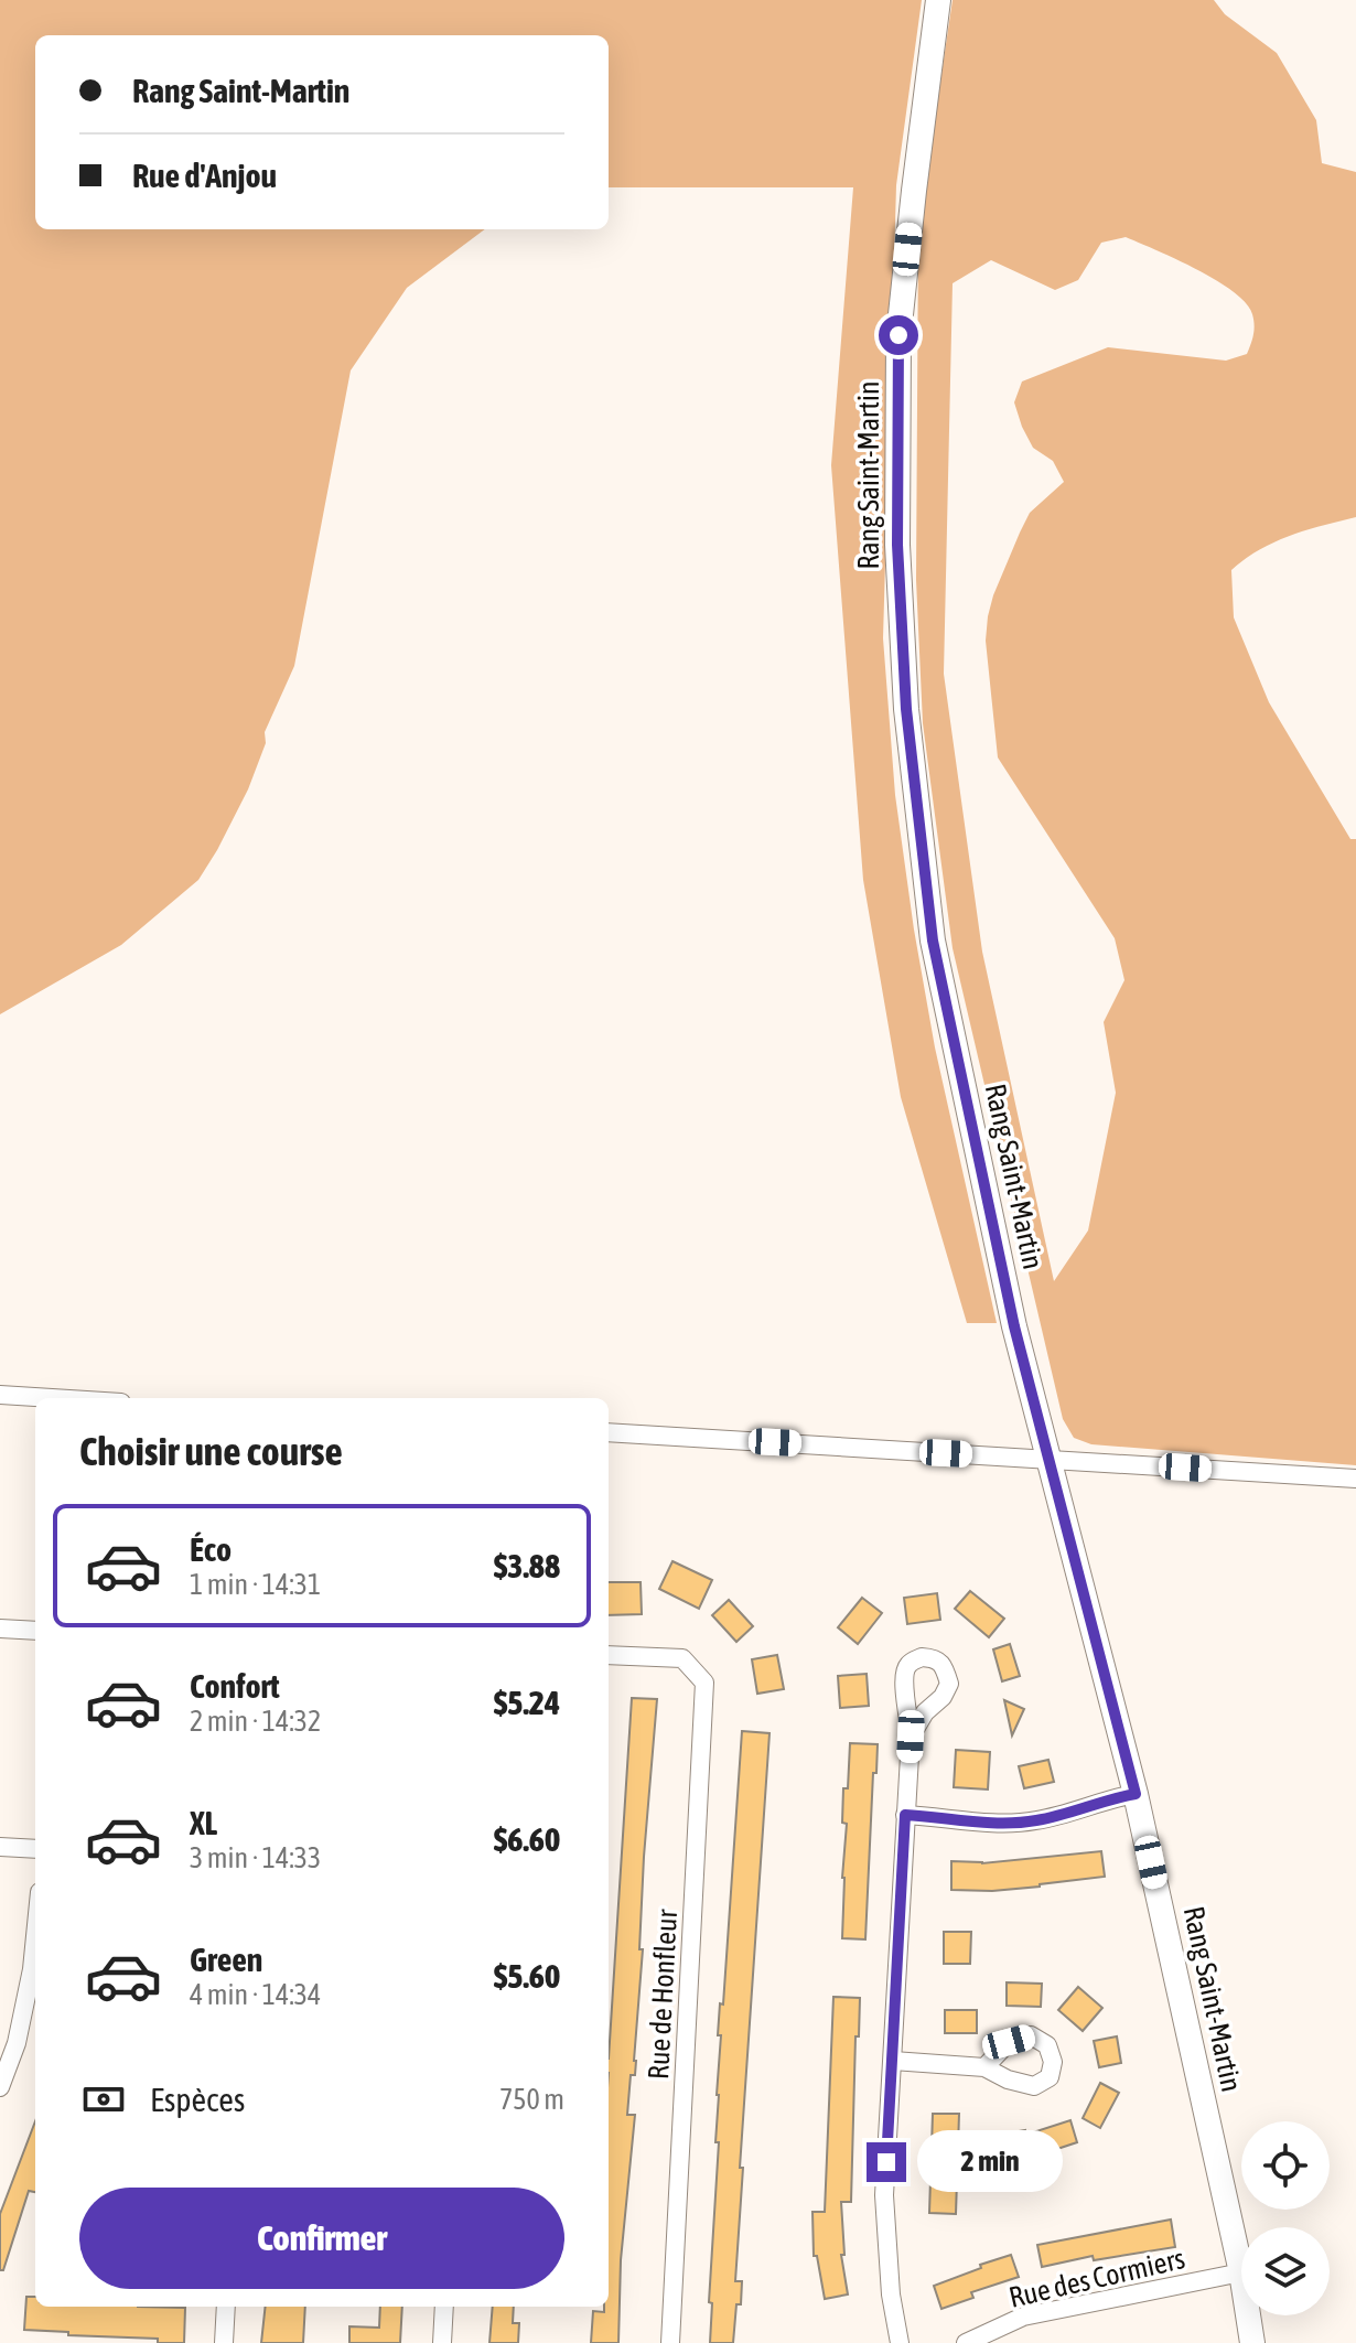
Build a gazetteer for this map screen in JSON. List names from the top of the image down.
{
  "streets": {
    "street": ["Rang Saint-Martin", "Rue de Honfleur", "Rue des Cormiers"]
  },
  "crossings": [
    ["Rang Saint-Martin", "Rue des Cormiers"]
  ],
  "page": {
    "banner": ["Rang Saint-Martin", "Rue d'Anjou"],
    "heading": "Choisir une course",
    "list": [
      {
        "name": "Éco",
        "note": "1 min · 14:31",
        "value": "$3.88"
      },
      {
        "name": "Confort",
        "note": "2 min · 14:32",
        "value": "$5.24"
      },
      {
        "name": "XL",
        "note": "3 min · 14:33",
        "value": "$6.60"
      },
      {
        "name": "Green",
        "note": "4 min · 14:34",
        "value": "$5.60"
      }
    ],
    "pay": ["Espèces", "750 m"],
    "bubble": "2 min",
    "buttons": "Confirmer"
  }
}
